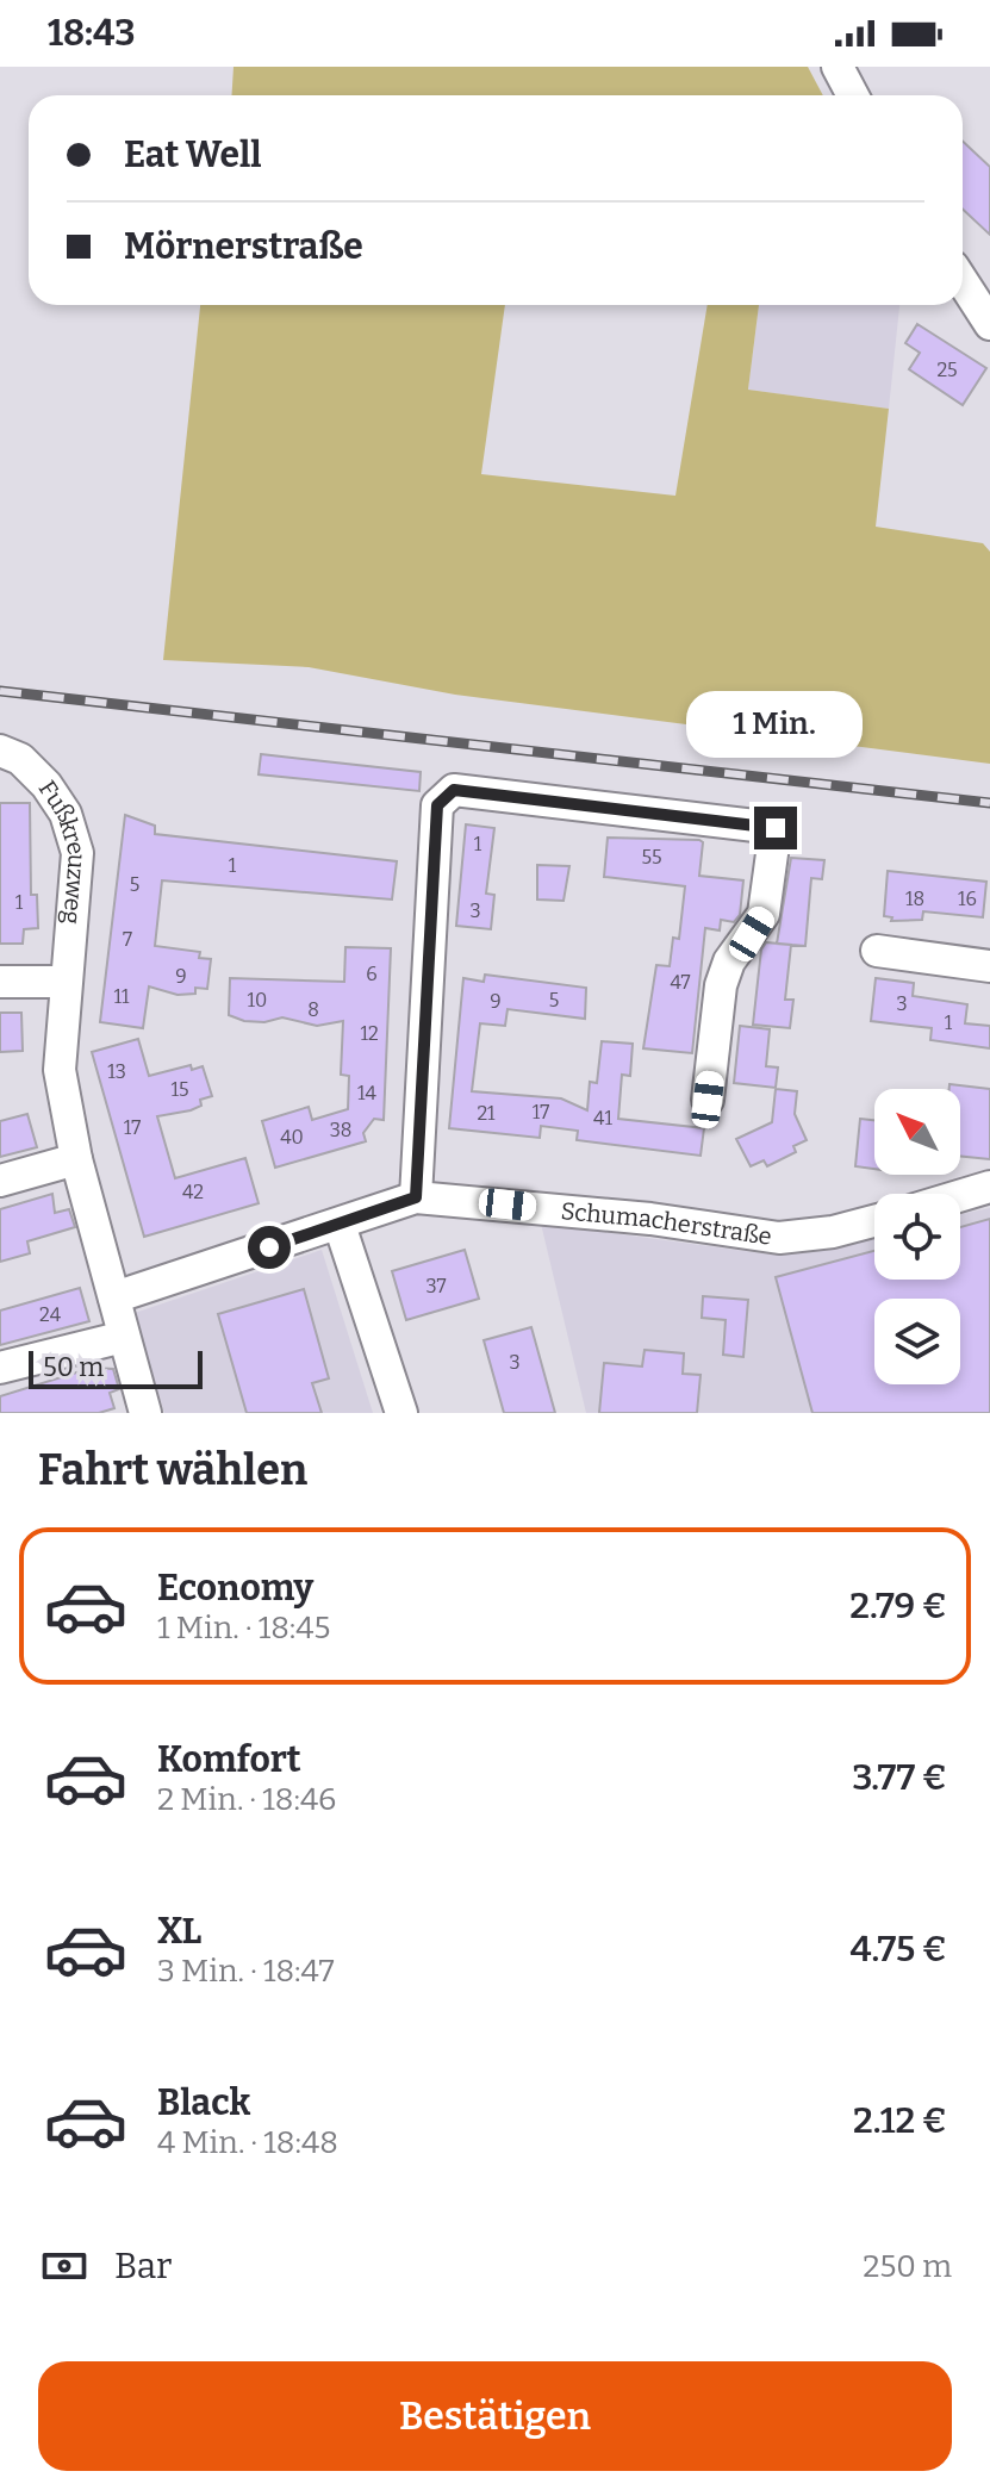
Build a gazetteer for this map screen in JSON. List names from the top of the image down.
{
  "streets": {
    "street": ["Fußkreuzweg", "Schumacherstraße"]
  },
  "crossings": [
    ["Fußkreuzweg", "Schumacherstraße"]
  ],
  "house_numbers": [
    "25",
    "1",
    "55",
    "1",
    "5",
    "18",
    "16",
    "1",
    "3",
    "7",
    "6",
    "9",
    "47",
    "11",
    "10",
    "5",
    "9",
    "3",
    "8",
    "1",
    "12",
    "13",
    "15",
    "14",
    "17",
    "21",
    "41",
    "17",
    "38",
    "40",
    "42",
    "37",
    "24",
    "3"
  ],
  "scale_bar": "50 m",
  "north": "top left",
  "page": {
    "status": "18:43",
    "banner": ["Eat Well", "Mörnerstraße"],
    "bubble": "1 Min.",
    "scale": "50 m",
    "heading": "Fahrt wählen",
    "list": [
      {
        "name": "Economy",
        "note": "1 Min. · 18:45",
        "value": "2.79 €"
      },
      {
        "name": "Komfort",
        "note": "2 Min. · 18:46",
        "value": "3.77 €"
      },
      {
        "name": "XL",
        "note": "3 Min. · 18:47",
        "value": "4.75 €"
      },
      {
        "name": "Black",
        "note": "4 Min. · 18:48",
        "value": "2.12 €"
      }
    ],
    "pay": ["Bar", "250 m"],
    "buttons": "Bestätigen"
  }
}
